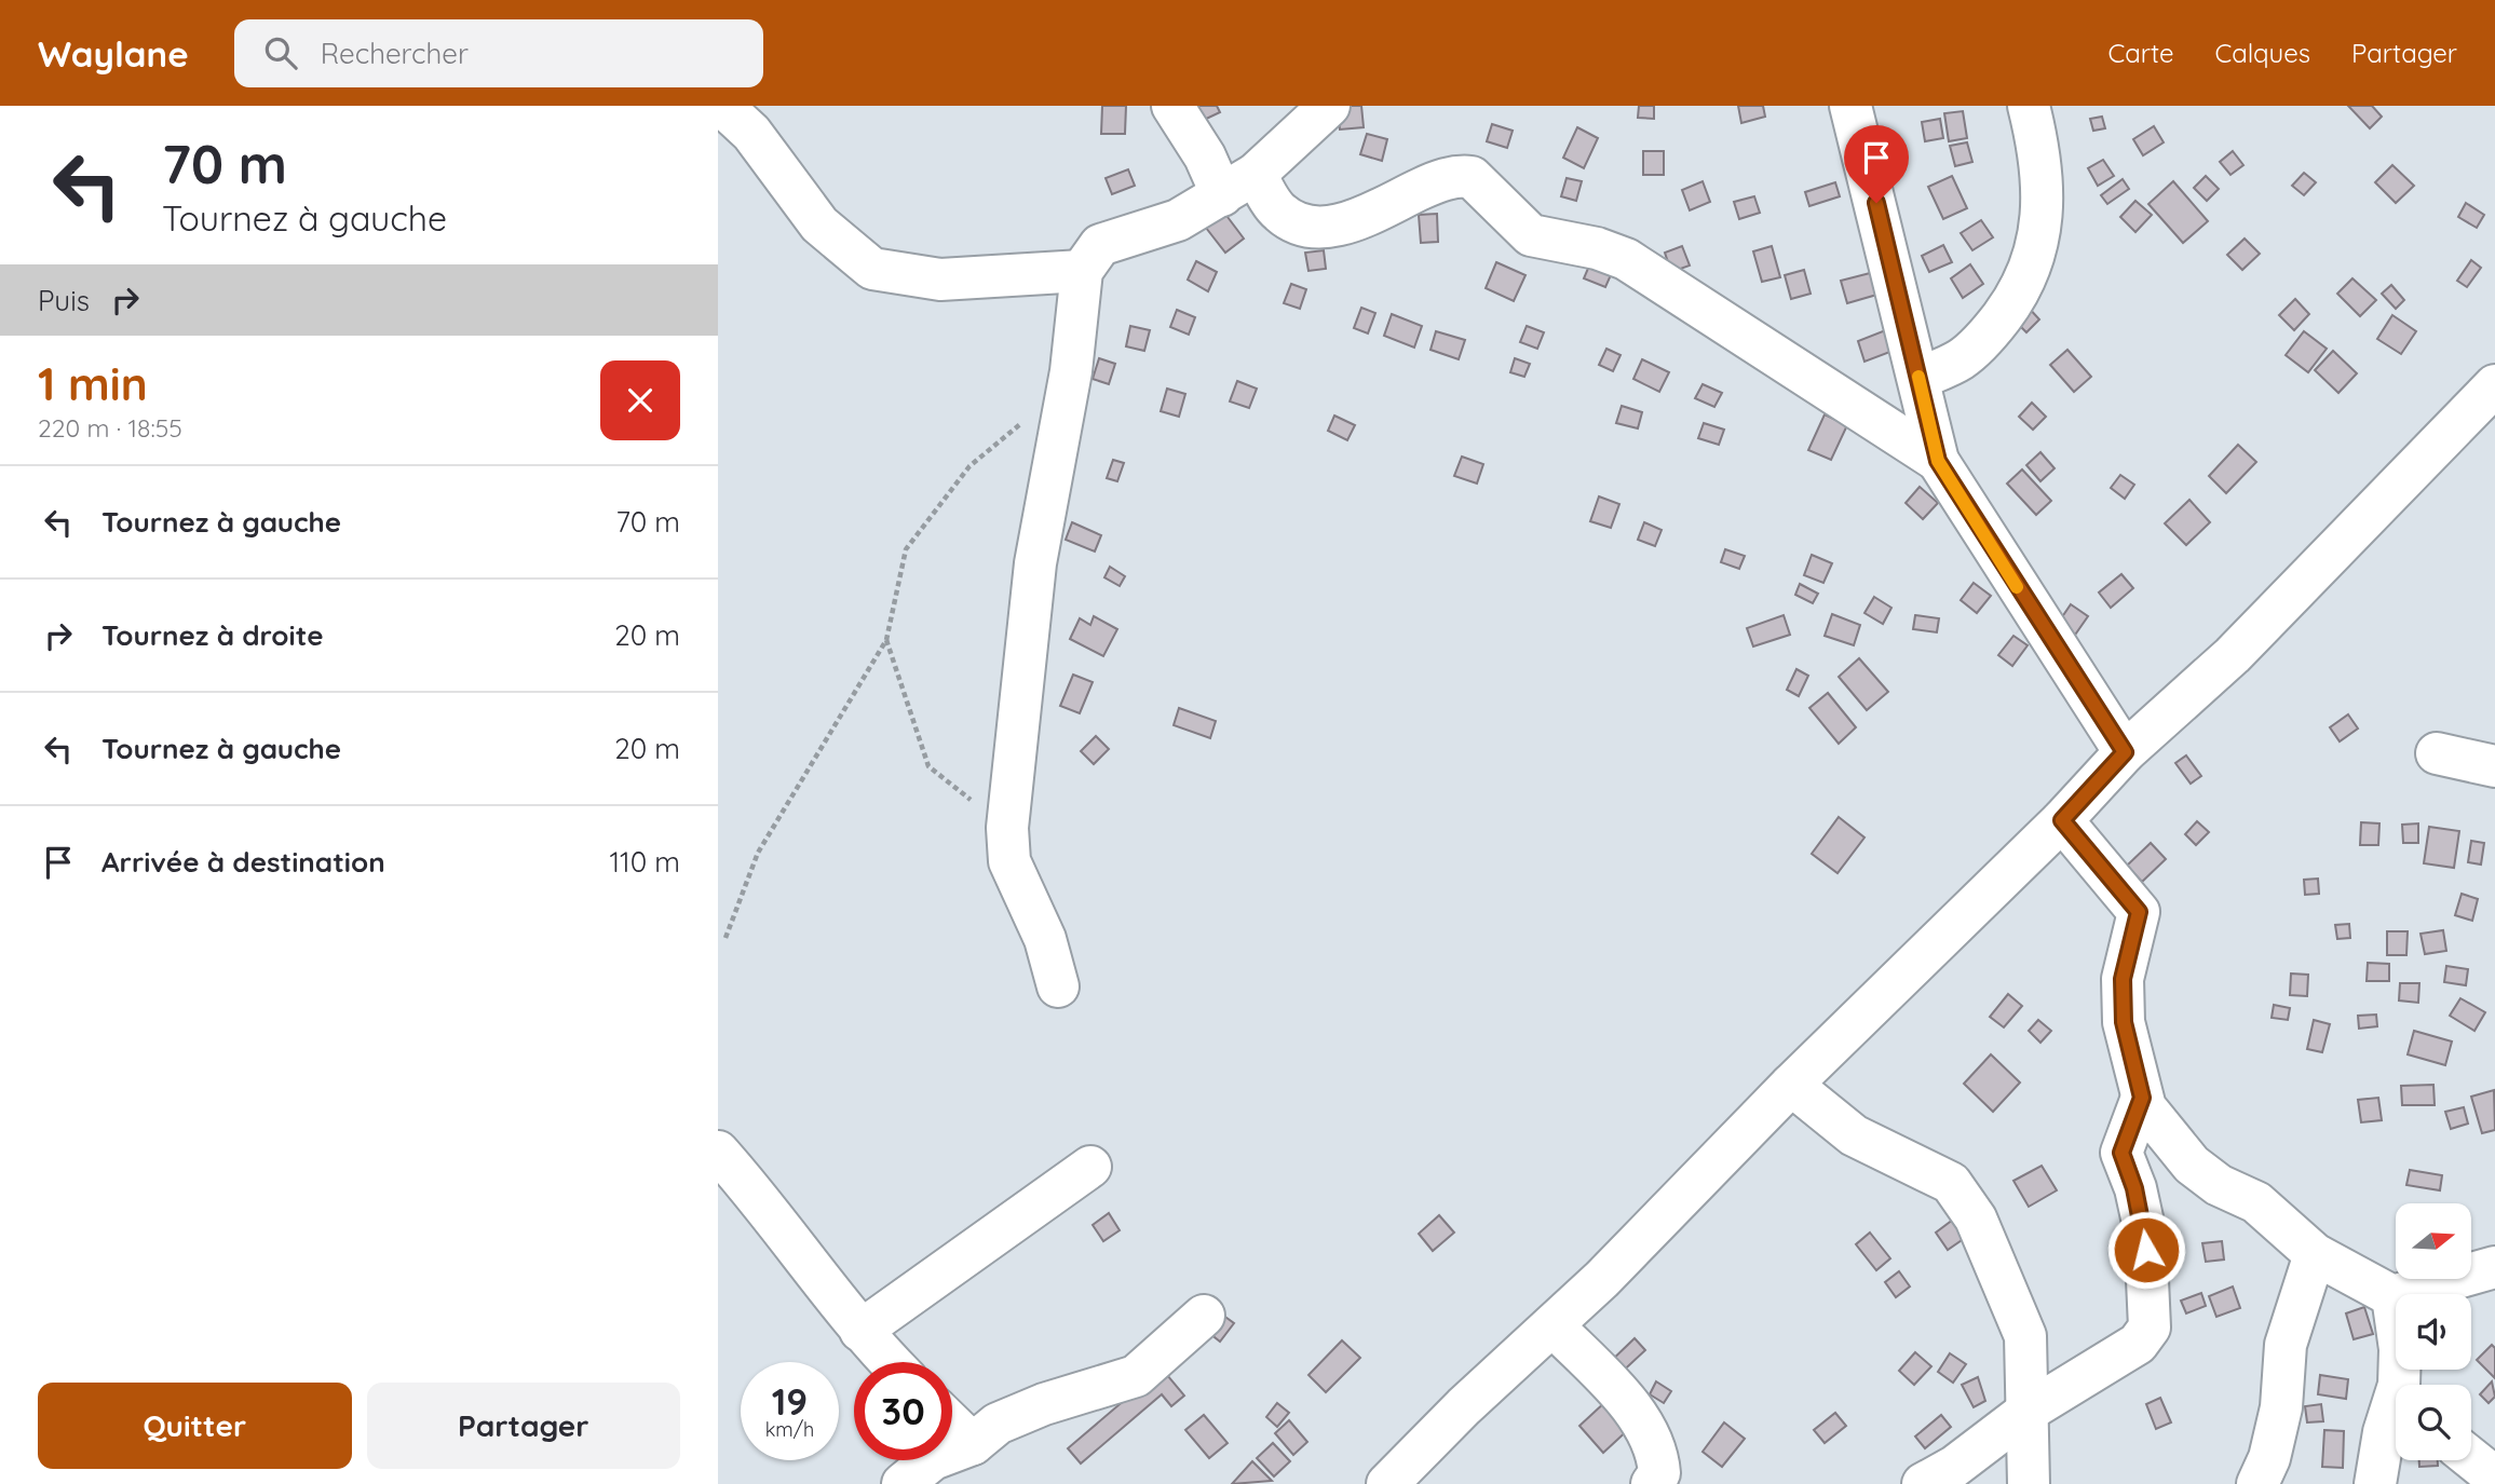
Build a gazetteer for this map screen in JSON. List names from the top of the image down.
{
  "north": "right",
  "page": {
    "header": "Waylane",
    "search": "Rechercher",
    "nav": ["Carte", "Calques", "Partager"],
    "turn": ["70 m", "Tournez à gauche"],
    "then": "Puis",
    "heading": ["1 min", "220 m · 18:55"],
    "list": [
      {
        "name": "Tournez à gauche",
        "value": "70 m"
      },
      {
        "name": "Tournez à droite",
        "value": "20 m"
      },
      {
        "name": "Tournez à gauche",
        "value": "20 m"
      },
      {
        "name": "Arrivée à destination",
        "value": "110 m"
      }
    ],
    "speed": "19 km/h",
    "limit": "30",
    "buttons": ["Quitter", "Partager"]
  }
}
